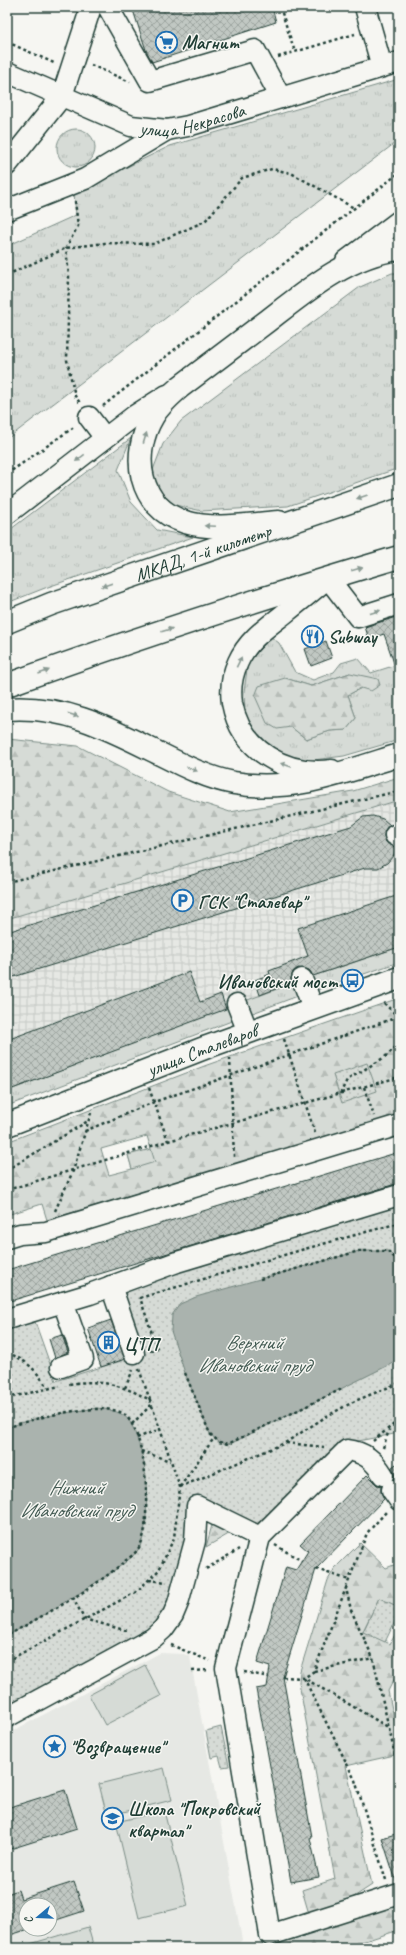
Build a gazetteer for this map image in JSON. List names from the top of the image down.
{
  "streets": {
    "main road": ["МКАД, 1-й километр", "улица Сталеваров"],
    "street": ["улица Некрасова"]
  },
  "water": ["Верхний Ивановский пруд", "Нижний Ивановский пруд"],
  "places": {
    "supermarket": ["Магнит"],
    "restaurant": ["Subway"],
    "parking": ["ГСК \"Сталевар\""],
    "bus stop": ["Ивановский мост"],
    "building": ["ЦТП"],
    "place": ["\"Возвращение\""],
    "school or university": ["Школа \"Покровский квартал\""]
  },
  "north": "left"
}
